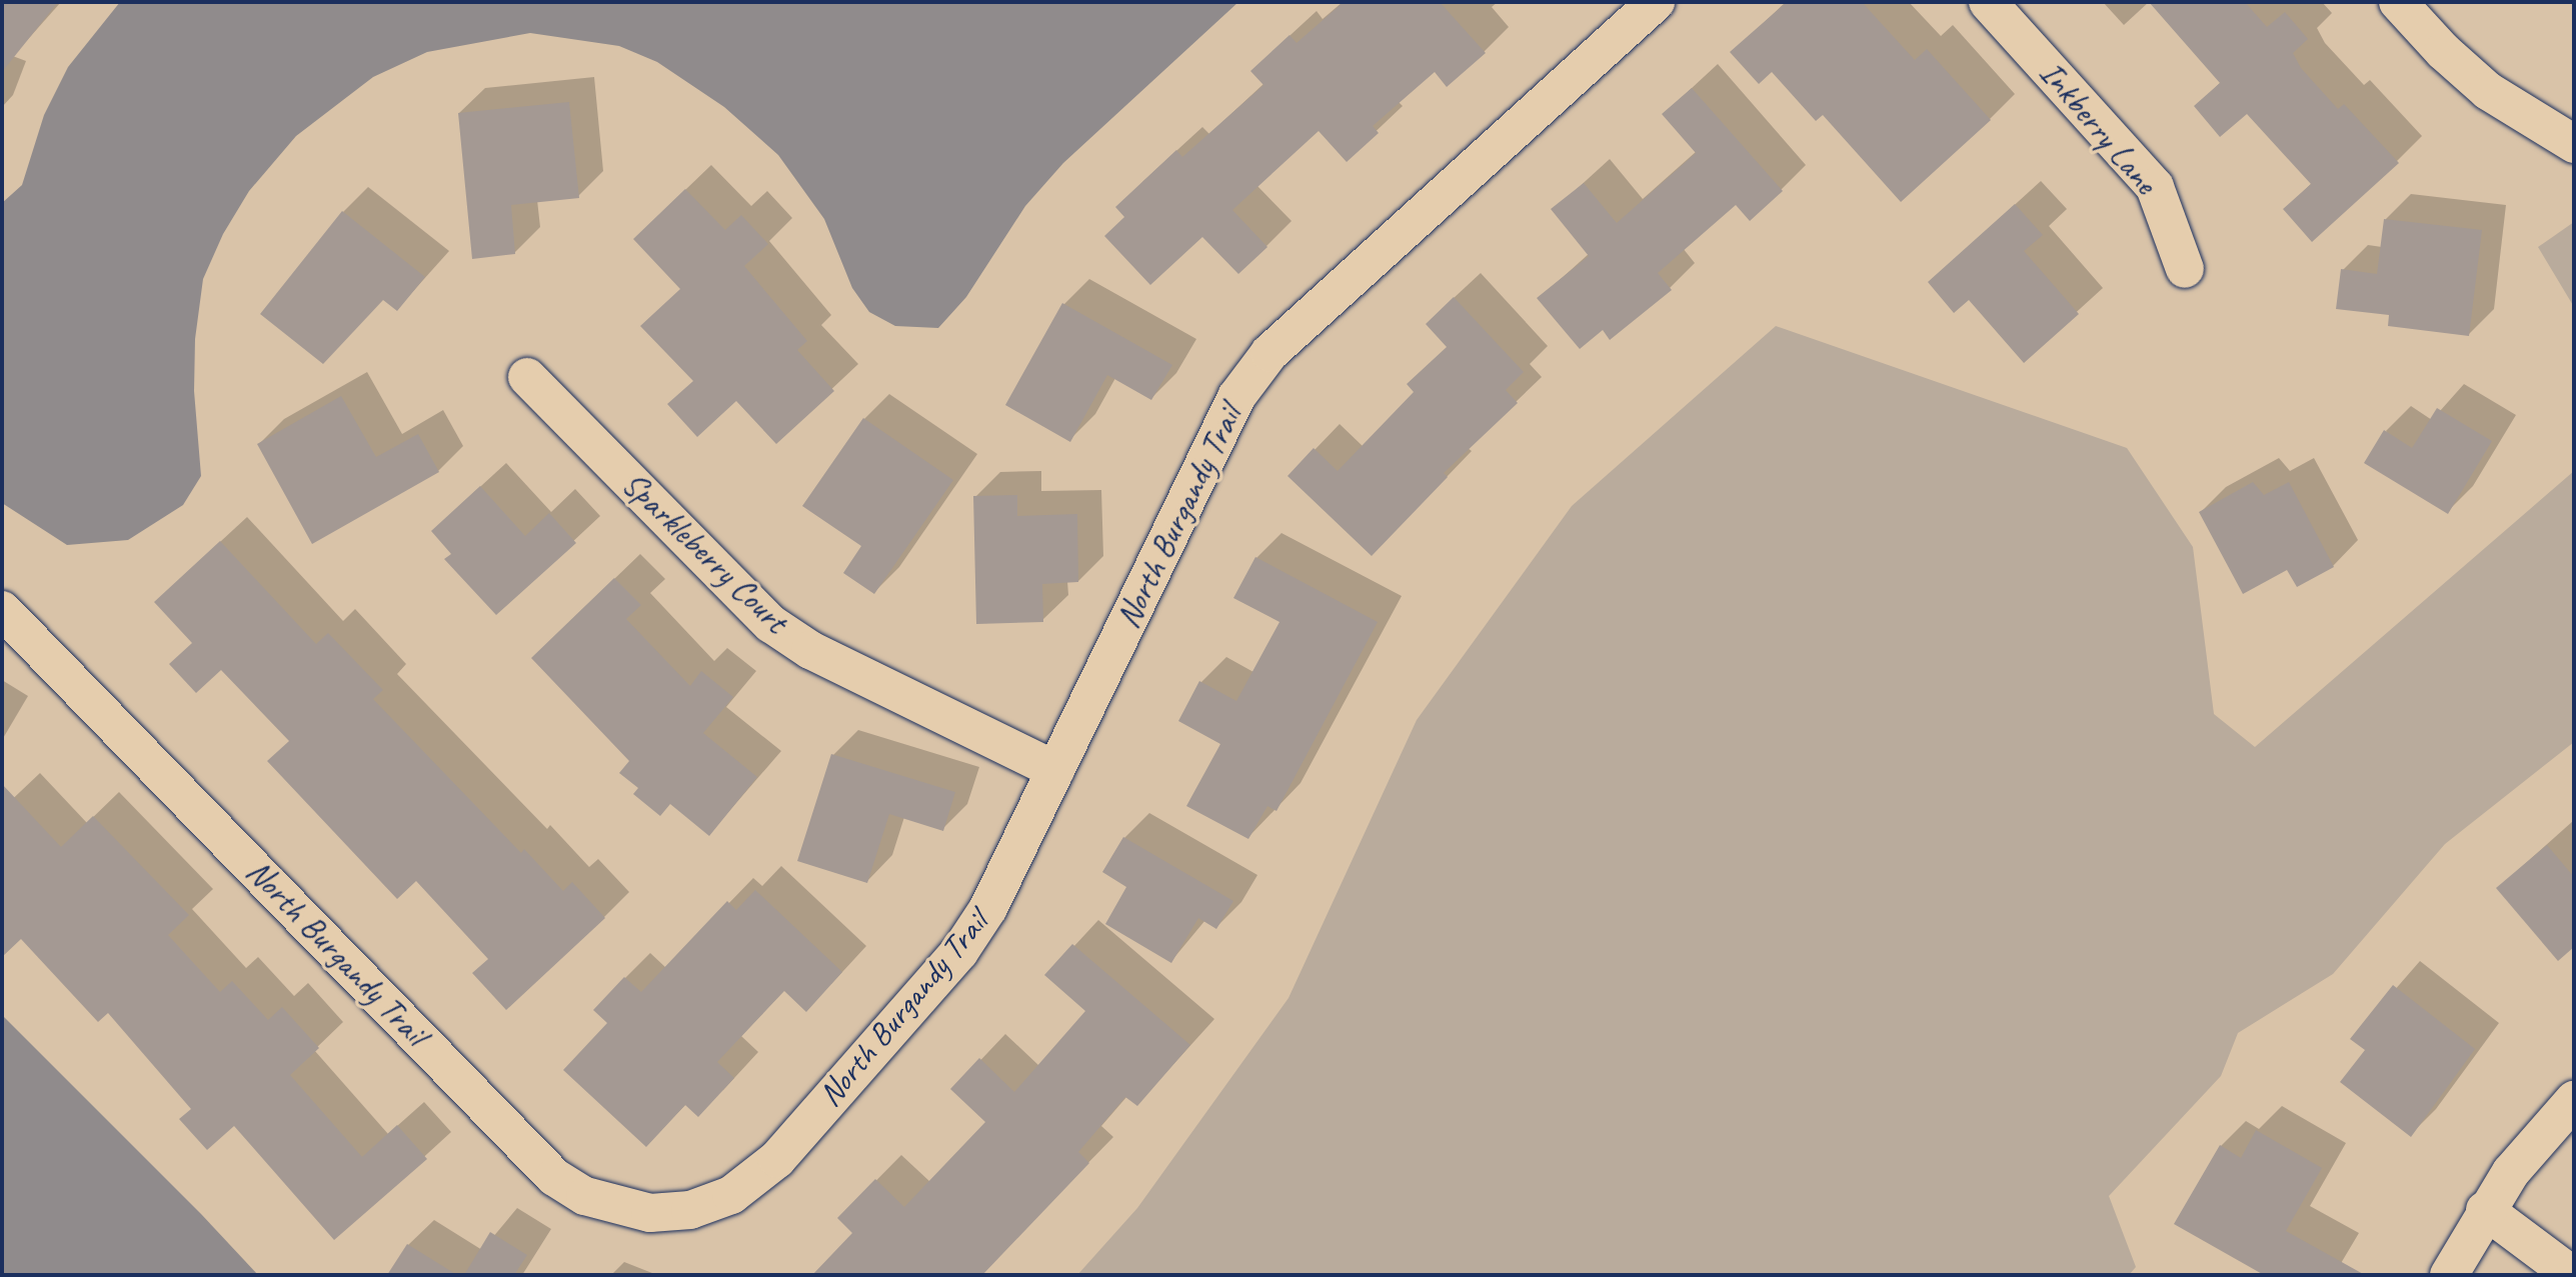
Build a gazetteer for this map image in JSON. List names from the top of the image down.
{
  "streets": {
    "street": ["Inkberry Lane", "North Burgandy Trail", "Sparkleberry Court"]
  },
  "crossings": [
    ["North Burgandy Trail", "Sparkleberry Court"]
  ]
}
